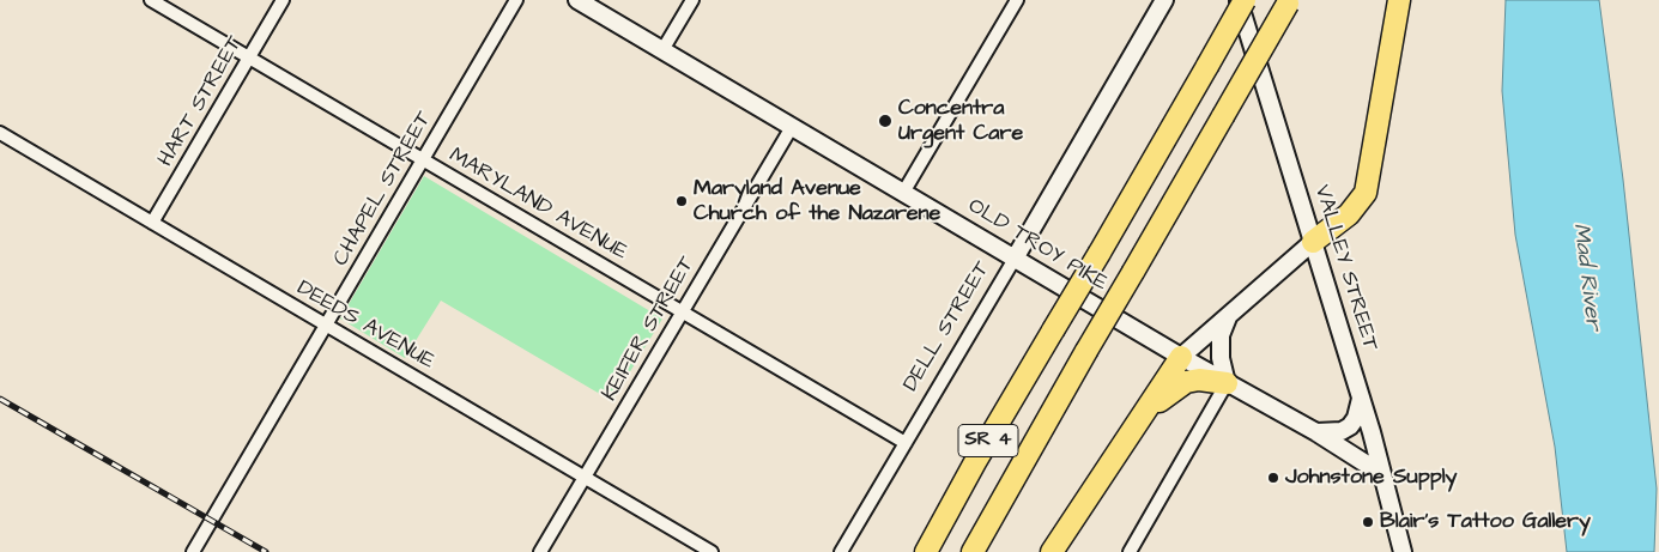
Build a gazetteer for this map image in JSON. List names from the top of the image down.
{
  "streets": {
    "highway": ["SR 4"],
    "main road": ["OLD TROY PIKE", "VALLEY STREET", "DELL STREET"],
    "street": [
      "HART STREET",
      "CHAPEL STREET",
      "MARYLAND AVENUE",
      "DEEDS AVENUE",
      "KEIFER STREET"
    ]
  },
  "crossings": [
    ["HART STREET", "MARYLAND AVENUE"],
    ["HART STREET", "DEEDS AVENUE"],
    ["CHAPEL STREET", "MARYLAND AVENUE"],
    ["CHAPEL STREET", "DEEDS AVENUE"],
    ["MARYLAND AVENUE", "DELL STREET"],
    ["MARYLAND AVENUE", "KEIFER STREET"],
    ["OLD TROY PIKE", "VALLEY STREET"],
    ["OLD TROY PIKE", "DELL STREET"],
    ["OLD TROY PIKE", "KEIFER STREET"],
    ["DEEDS AVENUE", "KEIFER STREET"]
  ],
  "water": ["Mad River"],
  "places": [
    "Concentra Urgent Care",
    "Maryland Avenue Church of the Nazarene",
    "Johnstone Supply",
    "Blair's Tattoo Gallery"
  ]
}
